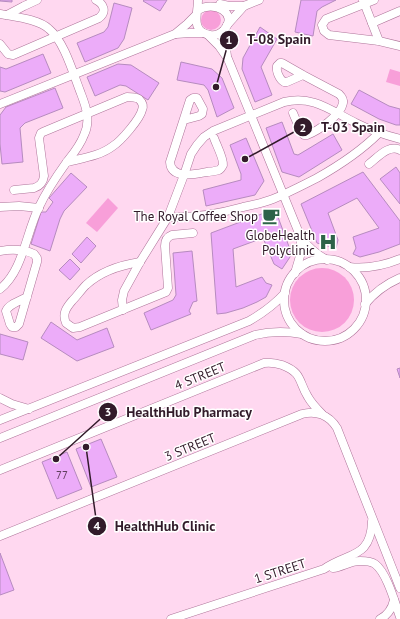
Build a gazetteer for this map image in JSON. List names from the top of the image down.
{
  "streets": {
    "street": ["4 STREET", "3 STREET", "1 STREET"]
  },
  "crossings": [
    ["4 STREET", "3 STREET"]
  ],
  "places": {
    "other": [
      "T-08 Spain",
      "T-03 Spain",
      "HealthHub Clinic",
      "HealthHub Pharmacy"
    ],
    "cafe": ["The Royal Coffee Shop"],
    "hospital": ["GlobeHealth Polyclinic"]
  },
  "house_numbers": ["77"]
}
